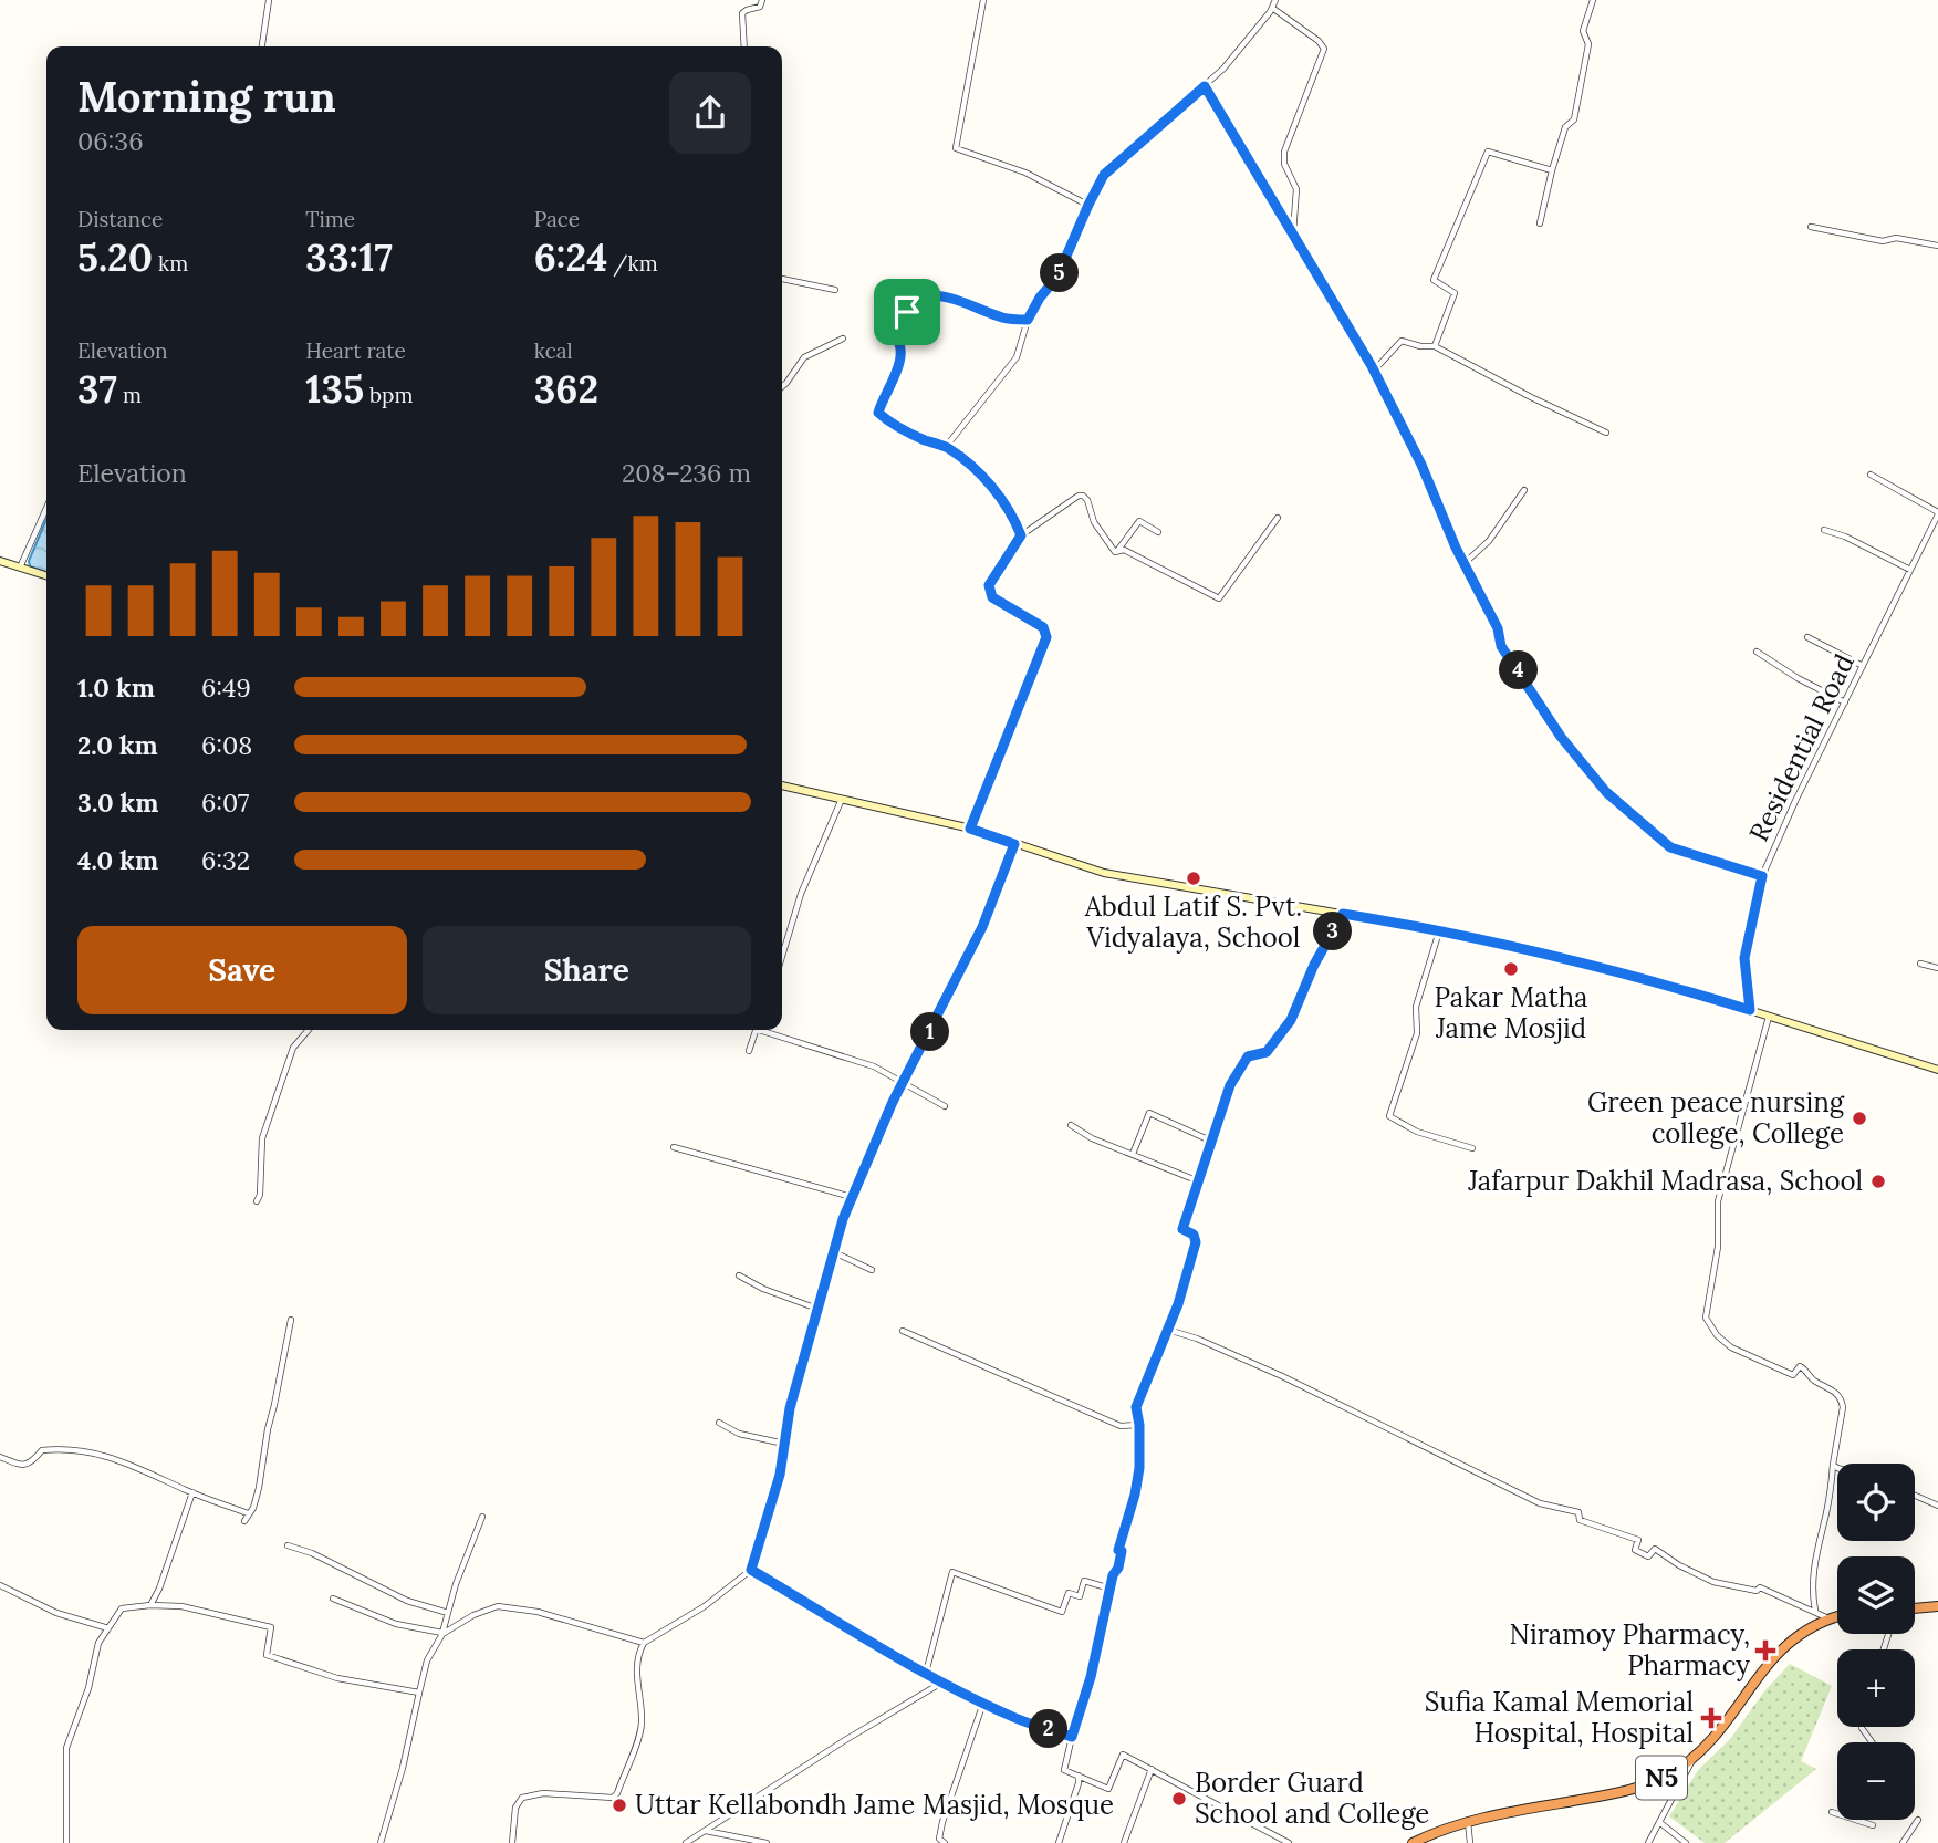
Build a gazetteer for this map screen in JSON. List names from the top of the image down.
{
  "streets": {
    "highway": ["N5"],
    "street": ["Residential Road"]
  },
  "places": {
    "other": [
      "Abdul Latif S. Pvt. Vidyalaya, School",
      "Pakar Matha Jame Mosjid",
      "Green peace nursing college, College",
      "Jafarpur Dakhil Madrasa, School",
      "Border Guard School and College",
      "Uttar Kellabondh Jame Masjid, Mosque"
    ],
    "health": ["Niramoy Pharmacy, Pharmacy", "Sufia Kamal Memorial Hospital, Hospital"]
  },
  "page": {
    "heading": ["Morning run", "06:36"],
    "stats": [
      ["Distance", "5.20 km"],
      ["Time", "33:17"],
      ["Pace", "6:24 /km"],
      ["Elevation", "37 m"],
      ["Heart rate", "135 bpm"],
      ["kcal", "362"]
    ],
    "pins": [
      "5",
      "4",
      "3",
      "1",
      "2"
    ],
    "chart": ["Elevation", "208–236 m"],
    "list": [
      {
        "name": "1.0 km",
        "note": "6:49"
      },
      {
        "name": "2.0 km",
        "note": "6:08"
      },
      {
        "name": "3.0 km",
        "note": "6:07"
      },
      {
        "name": "4.0 km",
        "note": "6:32"
      }
    ],
    "buttons": ["Save", "Share"],
    "map_buttons": ["+", "−"]
  }
}
